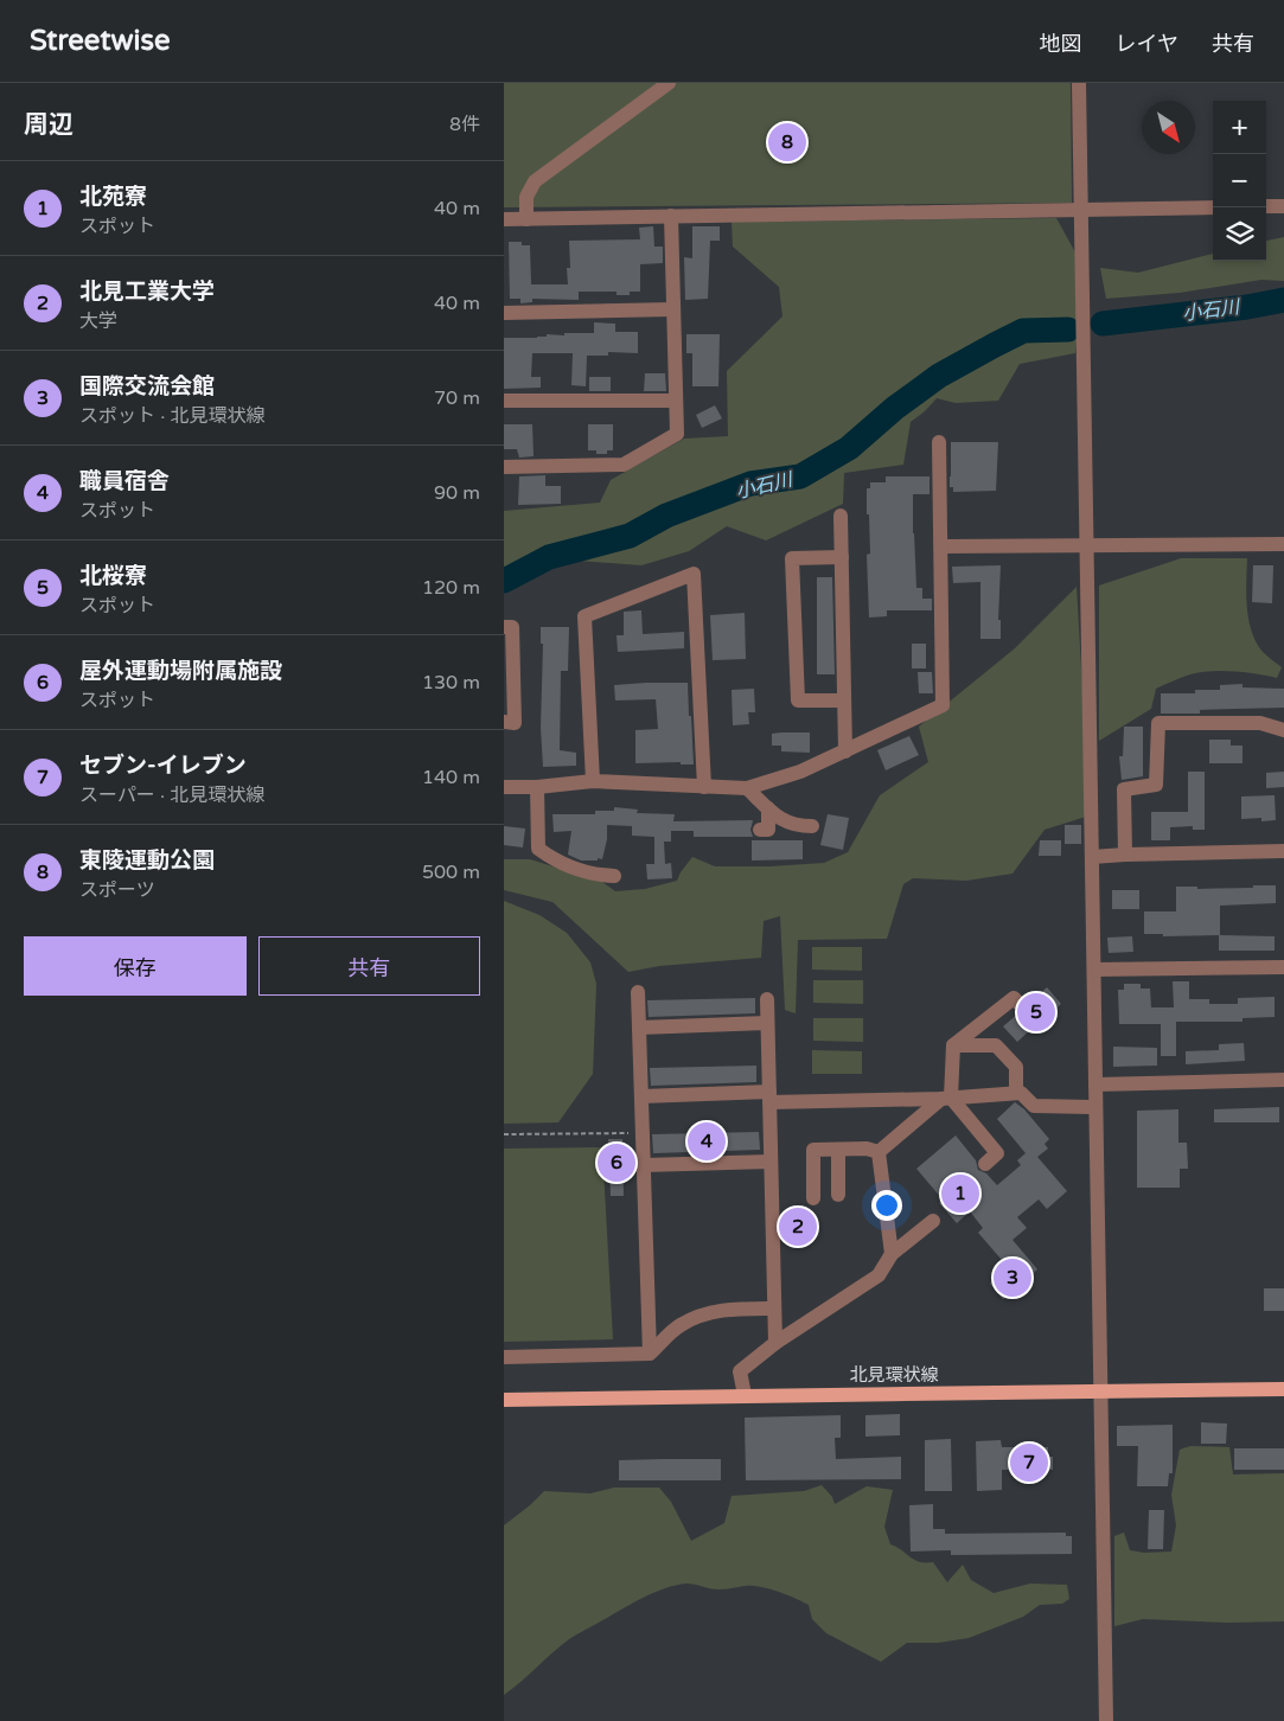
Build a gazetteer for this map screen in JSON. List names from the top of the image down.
{
  "streets": {
    "main road": ["北見環状線"]
  },
  "water": ["小石川"],
  "north": "bottom right",
  "page": {
    "header": "Streetwise",
    "nav": ["地図", "レイヤ", "共有"],
    "heading": ["周辺", "8件"],
    "map_buttons": ["+", "−"],
    "pins": [
      "8",
      "5",
      "4",
      "6",
      "1",
      "2",
      "3",
      "7"
    ],
    "list": [
      {
        "mark": "1",
        "name": "北苑寮",
        "note": "スポット",
        "value": "40 m"
      },
      {
        "mark": "2",
        "name": "北見工業大学",
        "note": "大学",
        "value": "40 m"
      },
      {
        "mark": "3",
        "name": "国際交流会館",
        "note": "スポット · 北見環状線",
        "value": "70 m"
      },
      {
        "mark": "4",
        "name": "職員宿舎",
        "note": "スポット",
        "value": "90 m"
      },
      {
        "mark": "5",
        "name": "北桜寮",
        "note": "スポット",
        "value": "120 m"
      },
      {
        "mark": "6",
        "name": "屋外運動場附属施設",
        "note": "スポット",
        "value": "130 m"
      },
      {
        "mark": "7",
        "name": "セブン-イレブン",
        "note": "スーパー · 北見環状線",
        "value": "140 m"
      },
      {
        "mark": "8",
        "name": "東陵運動公園",
        "note": "スポーツ",
        "value": "500 m"
      }
    ],
    "buttons": ["保存", "共有"]
  }
}
